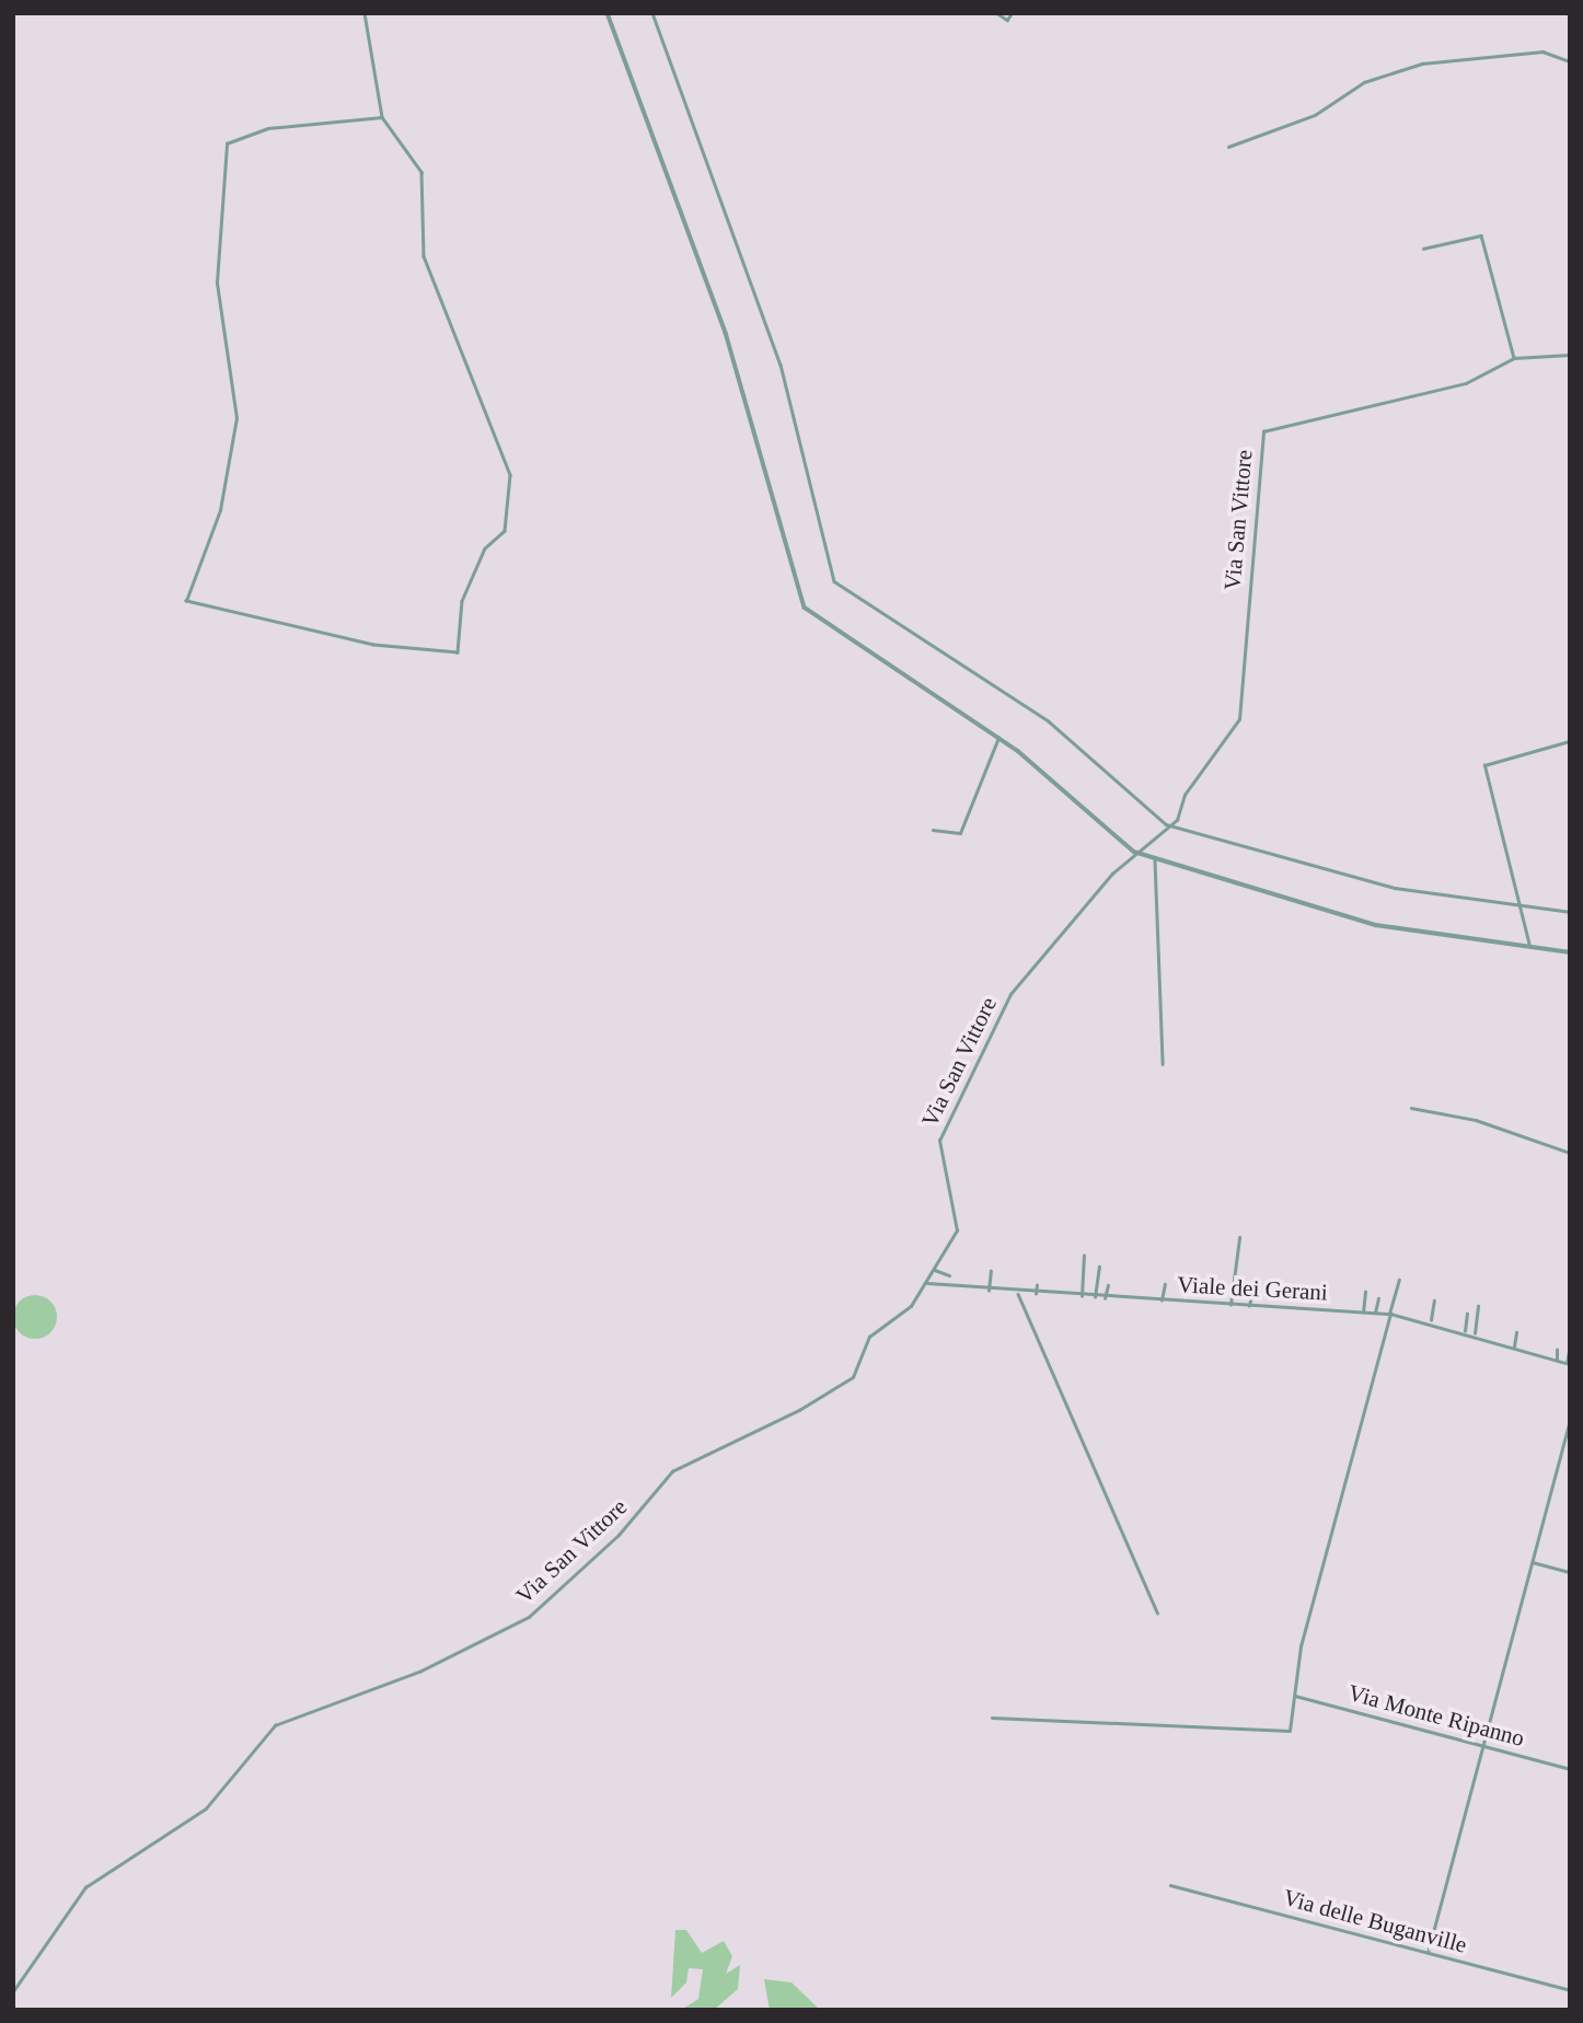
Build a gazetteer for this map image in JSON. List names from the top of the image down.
{
  "streets": {
    "street": [
      "Via San Vittore",
      "Viale dei Gerani",
      "Via Monte Ripanno",
      "Via delle Buganville"
    ]
  },
  "crossings": [
    ["Via San Vittore", "Viale dei Gerani"]
  ]
}
